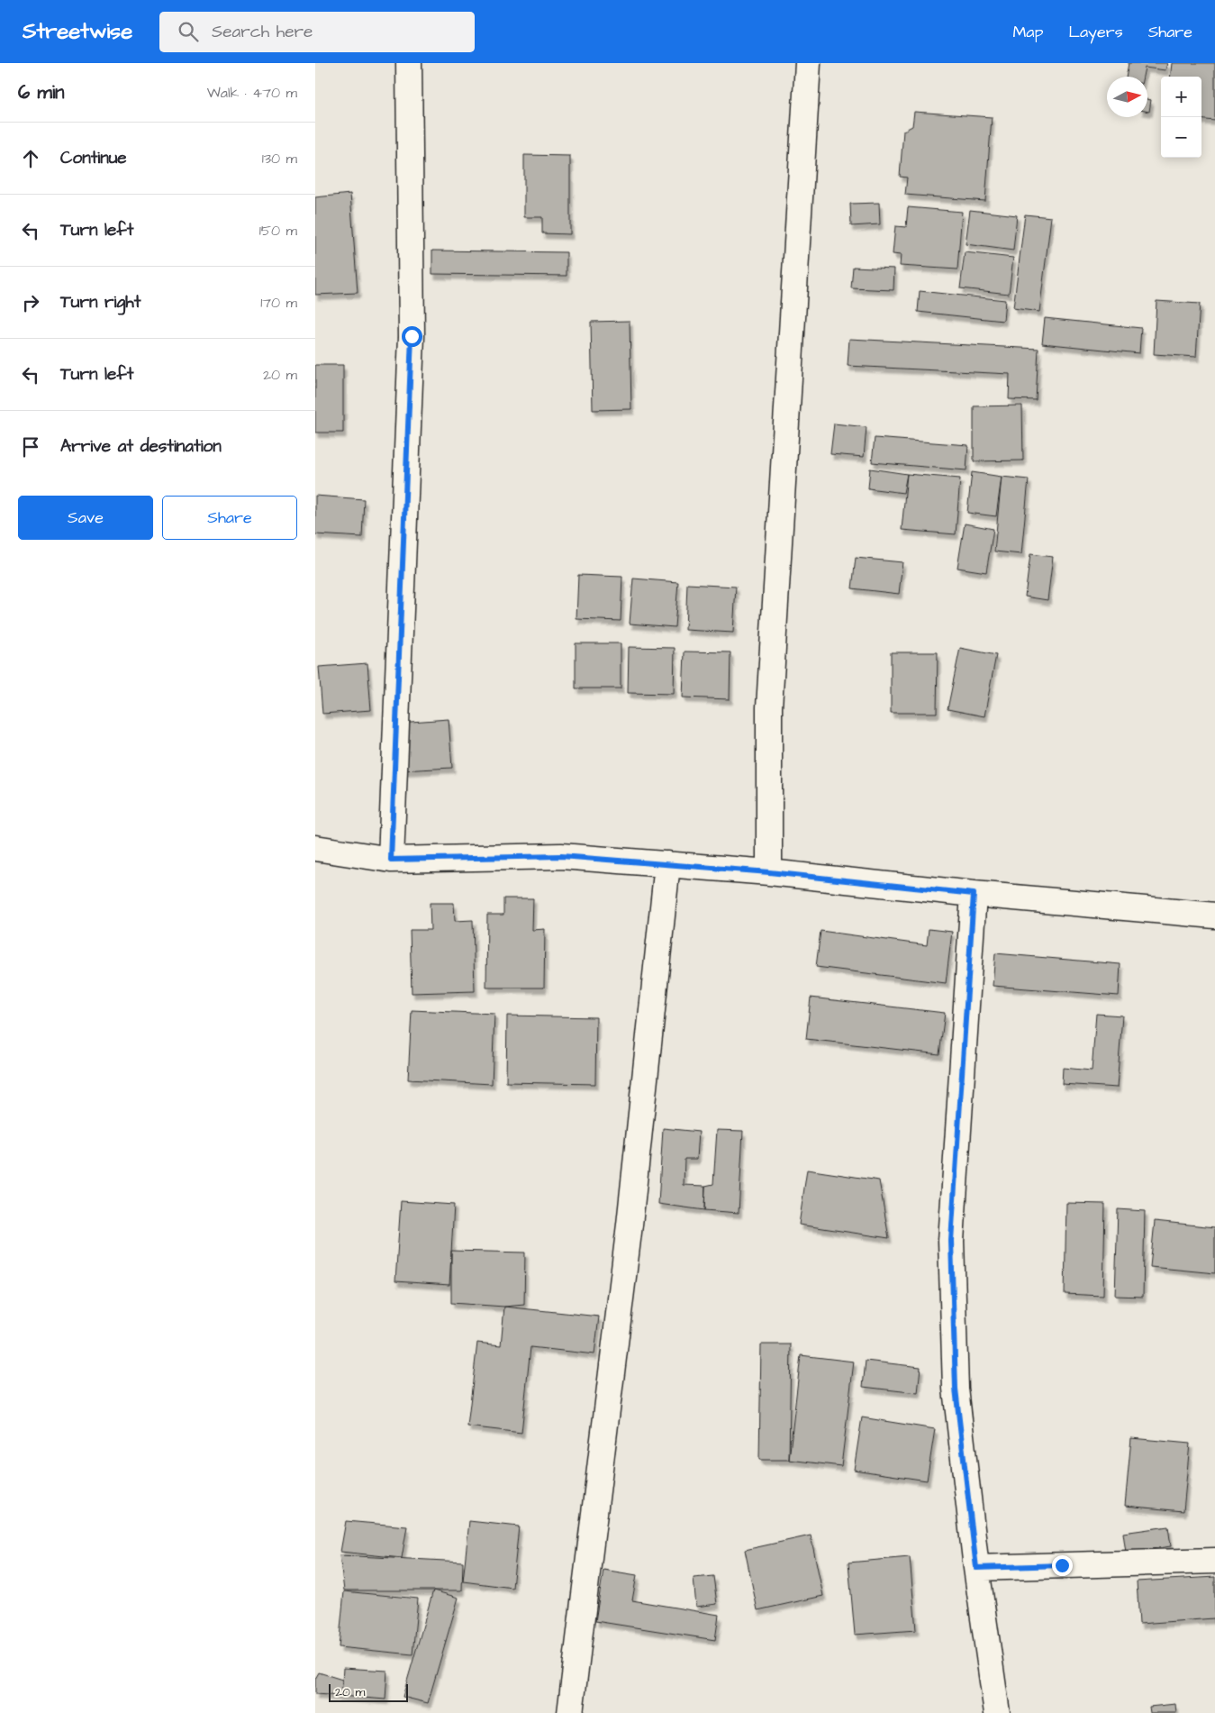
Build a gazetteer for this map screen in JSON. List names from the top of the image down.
{
  "scale_bar": "20 m",
  "north": "right",
  "page": {
    "header": "Streetwise",
    "search": "Search here",
    "nav": ["Map", "Layers", "Share"],
    "heading": ["6 min", "Walk · 470 m"],
    "map_buttons": ["+", "−"],
    "list": [
      ["Continue", "130 m"],
      ["Turn left", "150 m"],
      ["Turn right", "170 m"],
      ["Turn left", "20 m"],
      "Arrive at destination"
    ],
    "buttons": ["Save", "Share"],
    "scale": "20 m"
  }
}
